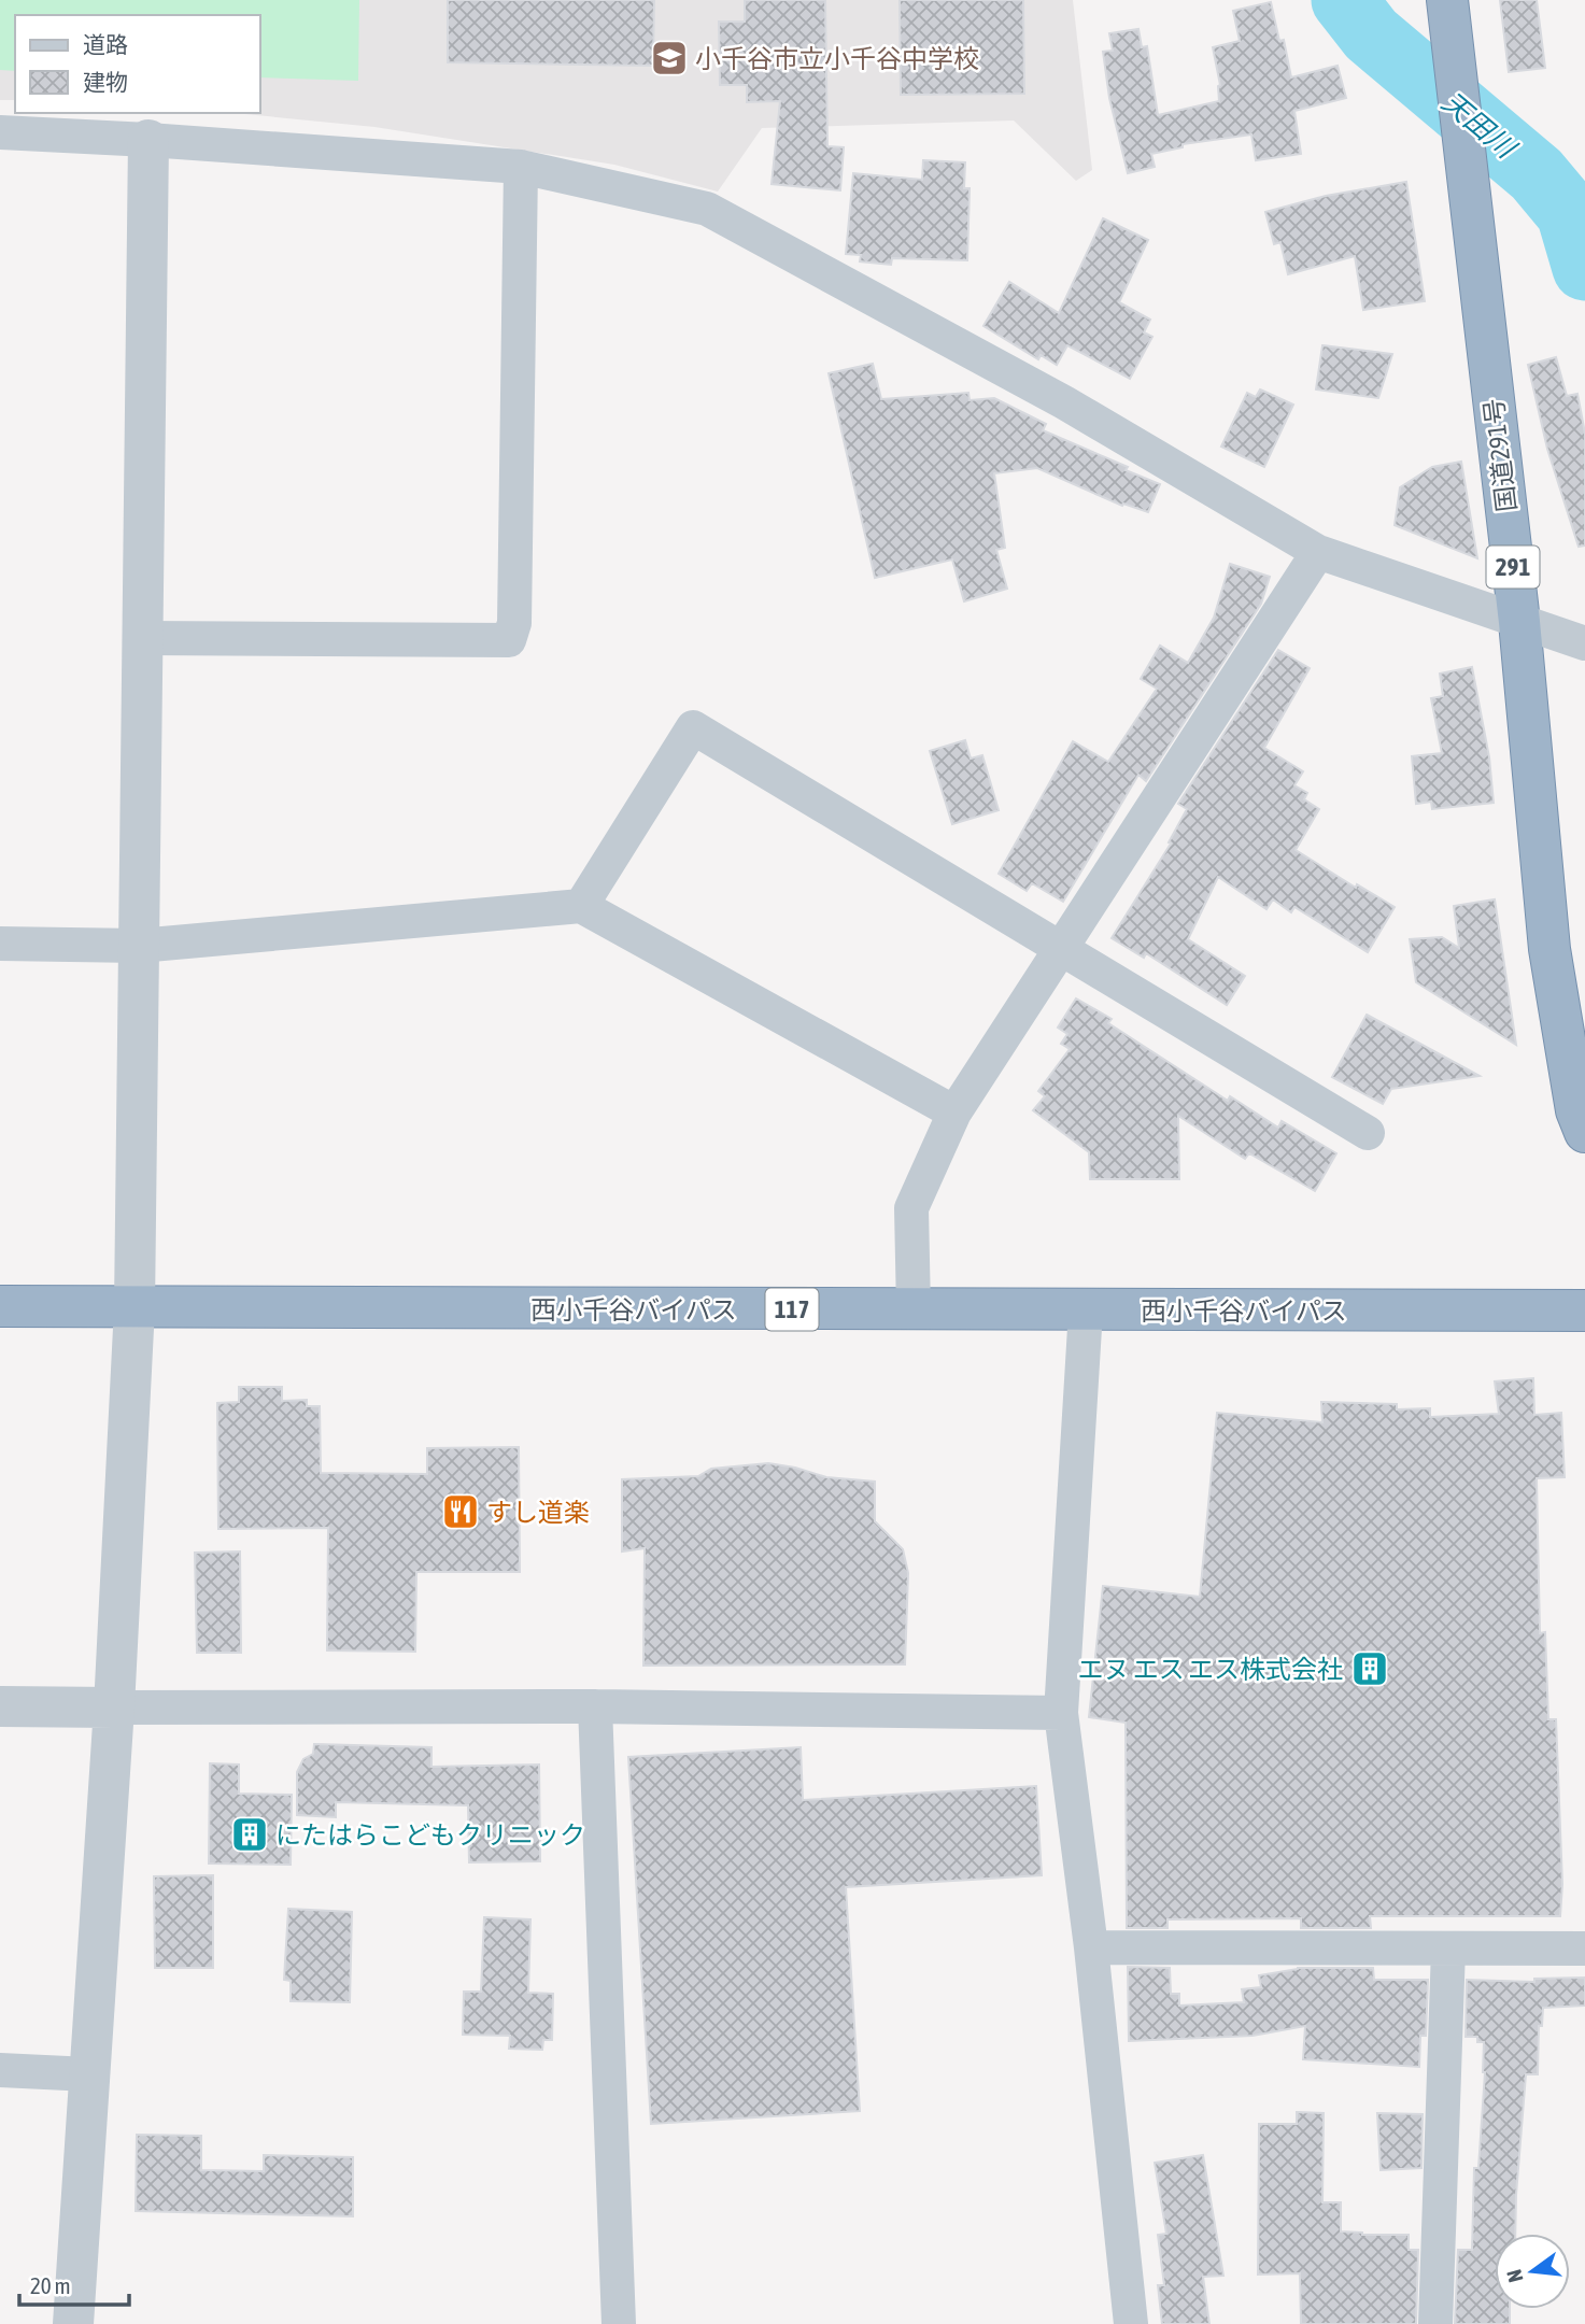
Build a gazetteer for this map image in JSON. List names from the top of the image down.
{
  "streets": {
    "highway": [
      "国道291号",
      "291",
      "西小千谷バイパス",
      "117"
    ]
  },
  "water": ["天田川"],
  "places": {
    "school or university": ["小千谷市立小千谷中学校"],
    "restaurant": ["すし道楽"],
    "building": ["エヌ エス エス株式会社", "にたはらこどもクリニック"]
  },
  "legend": ["道路", "建物"],
  "scale_bar": "20 m",
  "north": "left"
}
